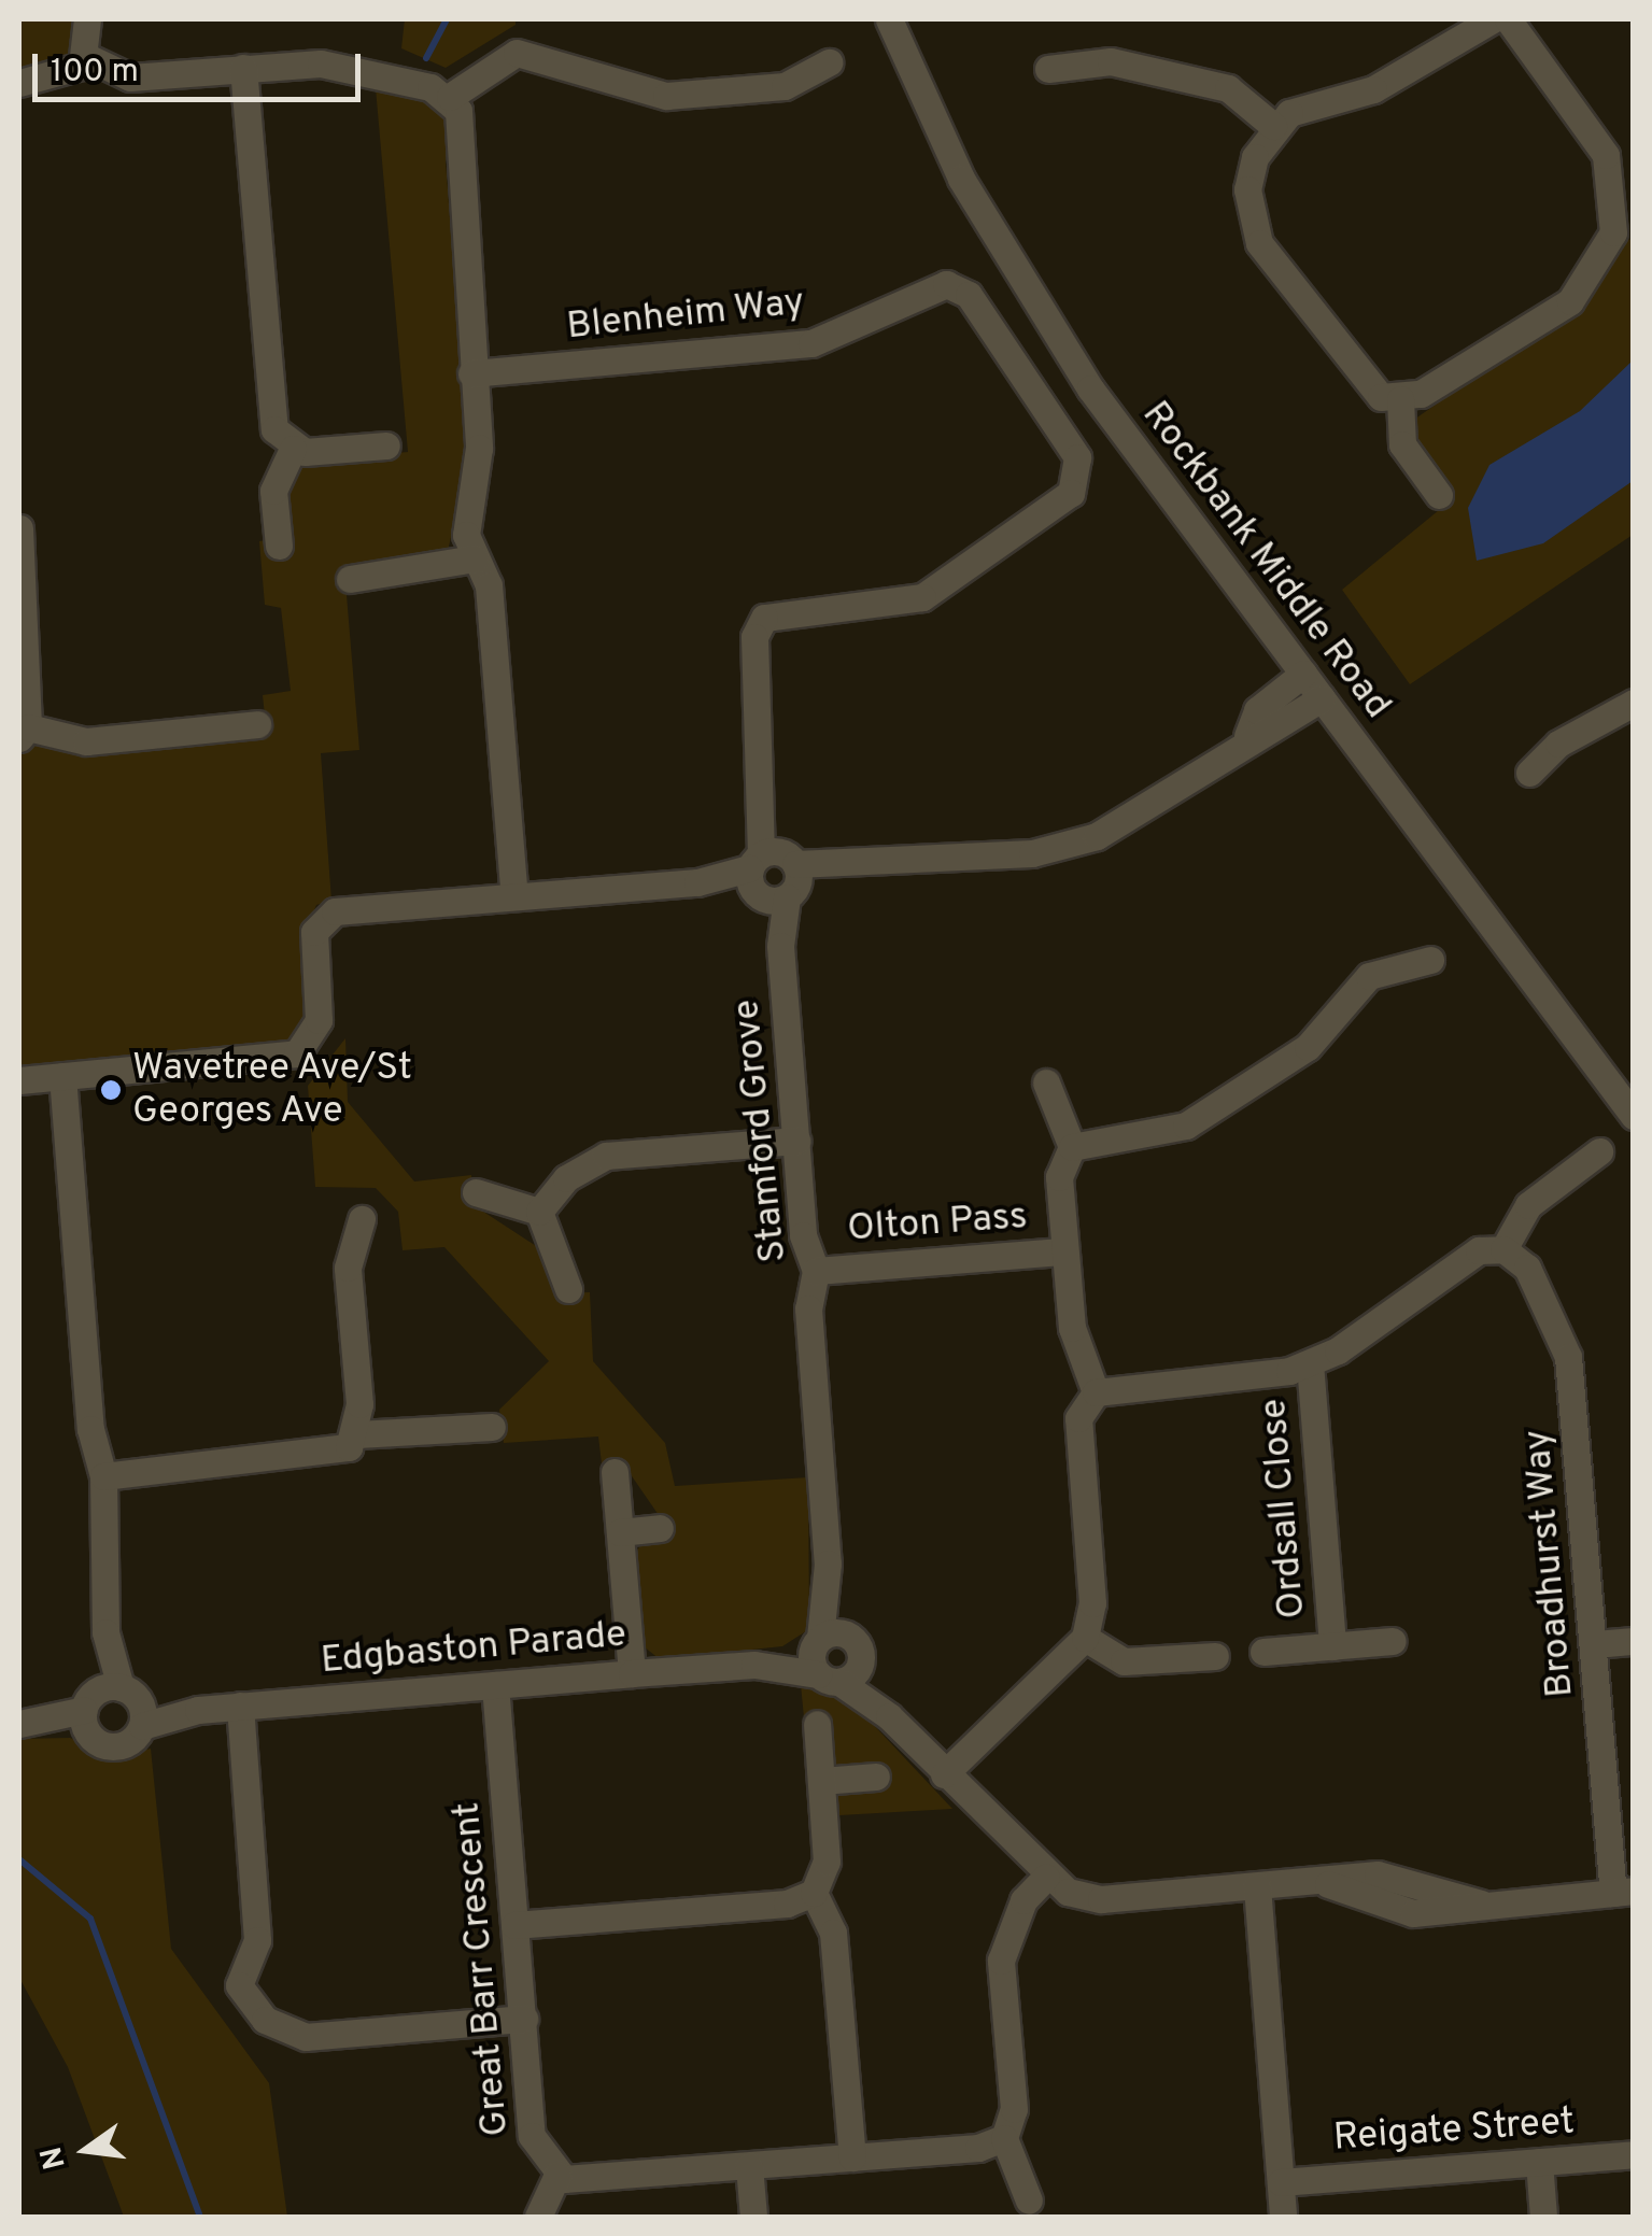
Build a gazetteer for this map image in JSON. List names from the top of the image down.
{
  "streets": {
    "street": [
      "Blenheim Way",
      "Rockbank Middle Road",
      "Stamford Grove",
      "Olton Pass",
      "Ordsall Close",
      "Broadhurst Way",
      "Edgbaston Parade",
      "Great Barr Crescent",
      "Reigate Street"
    ]
  },
  "crossings": [
    ["Blenheim Way", "Stamford Grove"],
    ["Stamford Grove", "Olton Pass"],
    ["Stamford Grove", "Edgbaston Parade"],
    ["Broadhurst Way", "Edgbaston Parade"],
    ["Edgbaston Parade", "Great Barr Crescent"]
  ],
  "places": ["Wavetree Ave/St Georges Ave"],
  "scale_bar": "100 m",
  "north": "left"
}
